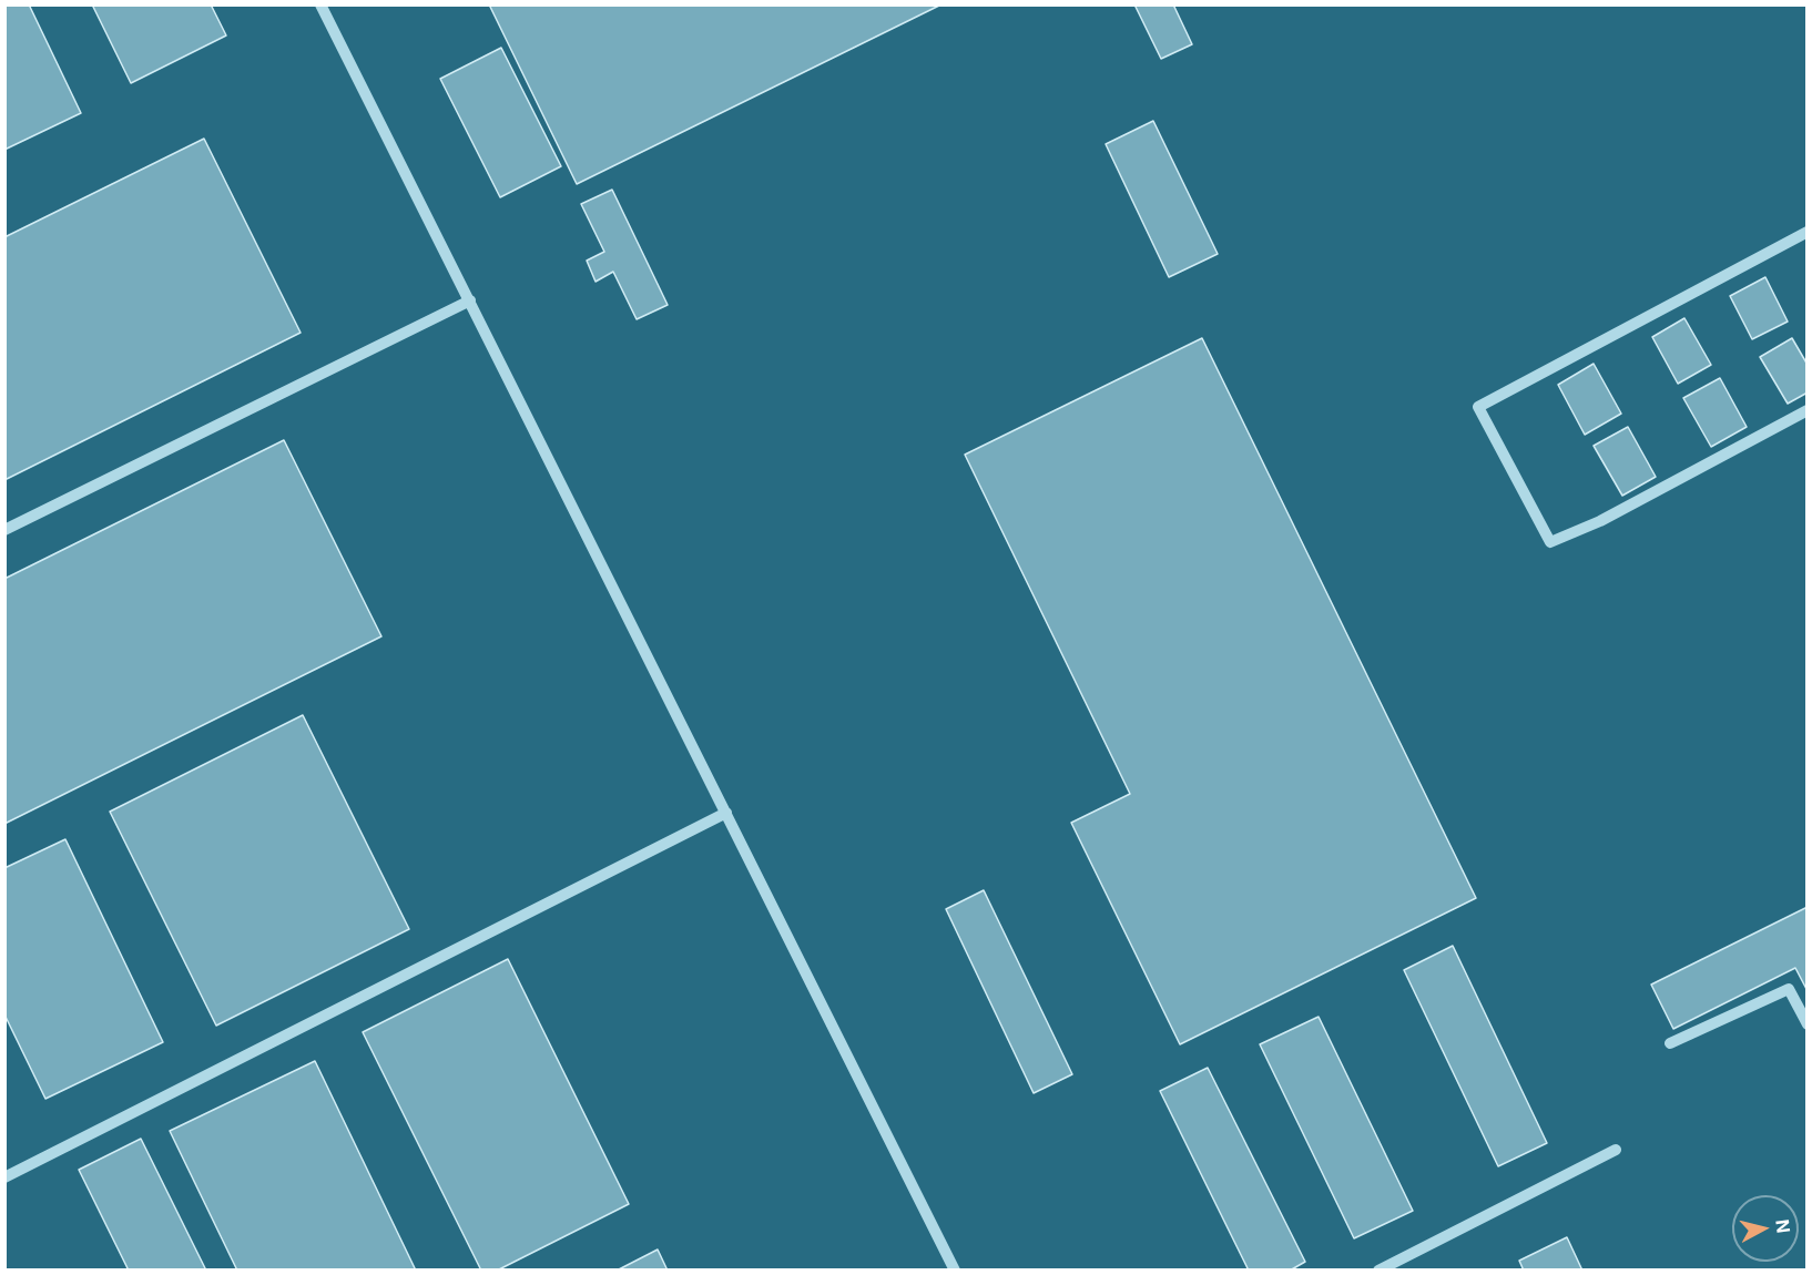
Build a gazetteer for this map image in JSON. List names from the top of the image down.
{
  "north": "right"
}
